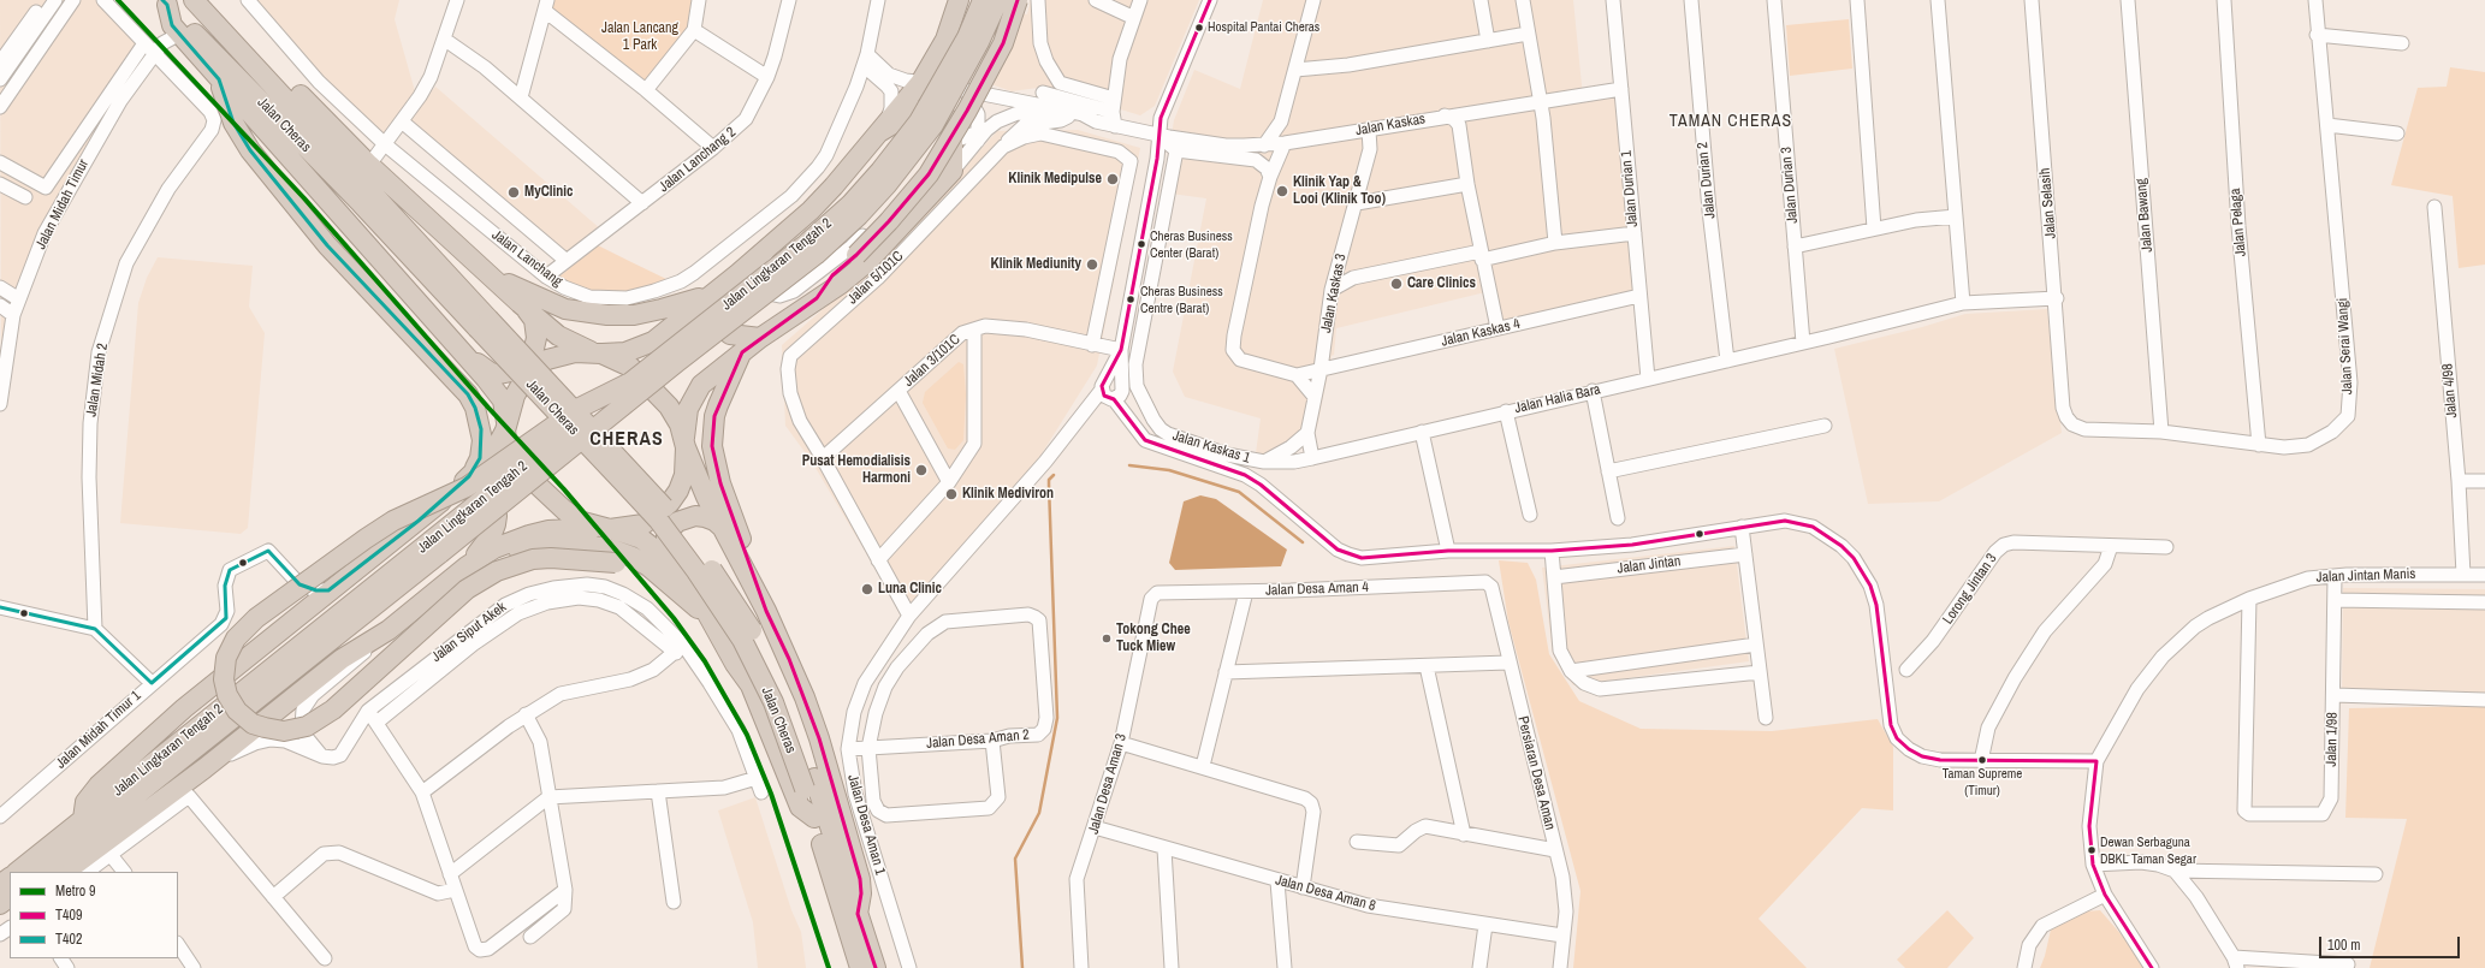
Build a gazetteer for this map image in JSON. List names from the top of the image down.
{
  "streets": {
    "highway": ["Jalan Cheras", "Jalan Lingkaran Tengah 2"],
    "street": [
      "Jalan Kaskas",
      "Jalan Lanchang 2",
      "Jalan Durian 2",
      "Jalan Durian 3",
      "Jalan Durian 1",
      "Jalan Selasih",
      "Jalan Midah Timur",
      "Jalan Bawang",
      "Jalan Pelaga",
      "Jalan Lanchang",
      "Jalan 5/101C",
      "Jalan Kaskas 3",
      "Jalan Kaskas 4",
      "Jalan Serai Wangi",
      "Jalan 3/101C",
      "Jalan Midah 2",
      "Jalan 4/98",
      "Jalan Halia Bara",
      "Jalan Kaskas 1",
      "Jalan Jintan",
      "Jalan Jintan Manis",
      "Jalan Desa Aman 4",
      "Lorong Jintan 3",
      "Jalan Siput Akek",
      "Jalan Midah Timur 1",
      "Jalan Desa Aman 2",
      "Jalan 1/98",
      "Persiaran Desa Aman",
      "Jalan Desa Aman 3",
      "Jalan Desa Aman 1",
      "Jalan Desa Aman 8"
    ]
  },
  "crossings": [
    ["Jalan Kaskas", "Jalan Durian 1"],
    ["Jalan Kaskas", "Jalan Lanchang"],
    ["Jalan Kaskas", "Jalan Kaskas 3"],
    ["Jalan Kaskas", "Jalan Kaskas 1"],
    ["Jalan Lanchang 2", "Jalan Lanchang"],
    ["Jalan Durian 2", "Jalan Halia Bara"],
    ["Jalan Durian 3", "Jalan Halia Bara"],
    ["Jalan Durian 1", "Jalan Kaskas 4"],
    ["Jalan Durian 1", "Jalan Halia Bara"],
    ["Jalan Selasih", "Jalan Serai Wangi"],
    ["Jalan Selasih", "Jalan Halia Bara"],
    ["Jalan Midah Timur", "Jalan Midah 2"],
    ["Jalan Bawang", "Jalan Serai Wangi"],
    ["Jalan Pelaga", "Jalan Serai Wangi"],
    ["Jalan 5/101C", "Jalan 3/101C"],
    ["Jalan 5/101C", "Jalan Desa Aman 1"],
    ["Jalan Kaskas 3", "Jalan Kaskas 4"],
    ["Jalan Kaskas 3", "Jalan Halia Bara"],
    ["Jalan Kaskas 3", "Jalan Kaskas 1"],
    ["Jalan Midah 2", "Jalan Midah Timur 1"],
    ["Jalan 4/98", "Jalan Jintan Manis"],
    ["Jalan Halia Bara", "Jalan Kaskas 1"],
    ["Jalan Jintan", "Jalan Jintan Manis"],
    ["Jalan Jintan Manis", "Jalan 1/98"],
    ["Jalan Desa Aman 4", "Persiaran Desa Aman"],
    ["Jalan Desa Aman 4", "Jalan Desa Aman 3"],
    ["Jalan Desa Aman 2", "Jalan Desa Aman 1"],
    ["Persiaran Desa Aman", "Jalan Desa Aman 8"],
    ["Jalan Desa Aman 3", "Jalan Desa Aman 8"]
  ],
  "districts": ["TAMAN CHERAS", "CHERAS"],
  "parks": ["Jalan Lancang 1 Park"],
  "places": [
    "Hospital Pantai Cheras",
    "Klinik Medipulse",
    "Klinik Yap & Looi (Klinik Too)",
    "MyClinic",
    "Cheras Business Center (Barat)",
    "Klinik Mediunity",
    "Care Clinics",
    "Cheras Business Centre (Barat)",
    "Pusat Hemodialisis Harmoni",
    "Klinik Mediviron",
    "Luna Clinic",
    "Tokong Chee Tuck Miew",
    "Taman Supreme (Timur)",
    "Dewan Serbaguna DBKL Taman Segar"
  ],
  "lines": ["metro line 9", "transit line T409", "transit line T402"],
  "legend": ["Metro 9", "T409", "T402"],
  "scale_bar": "100 m"
}
